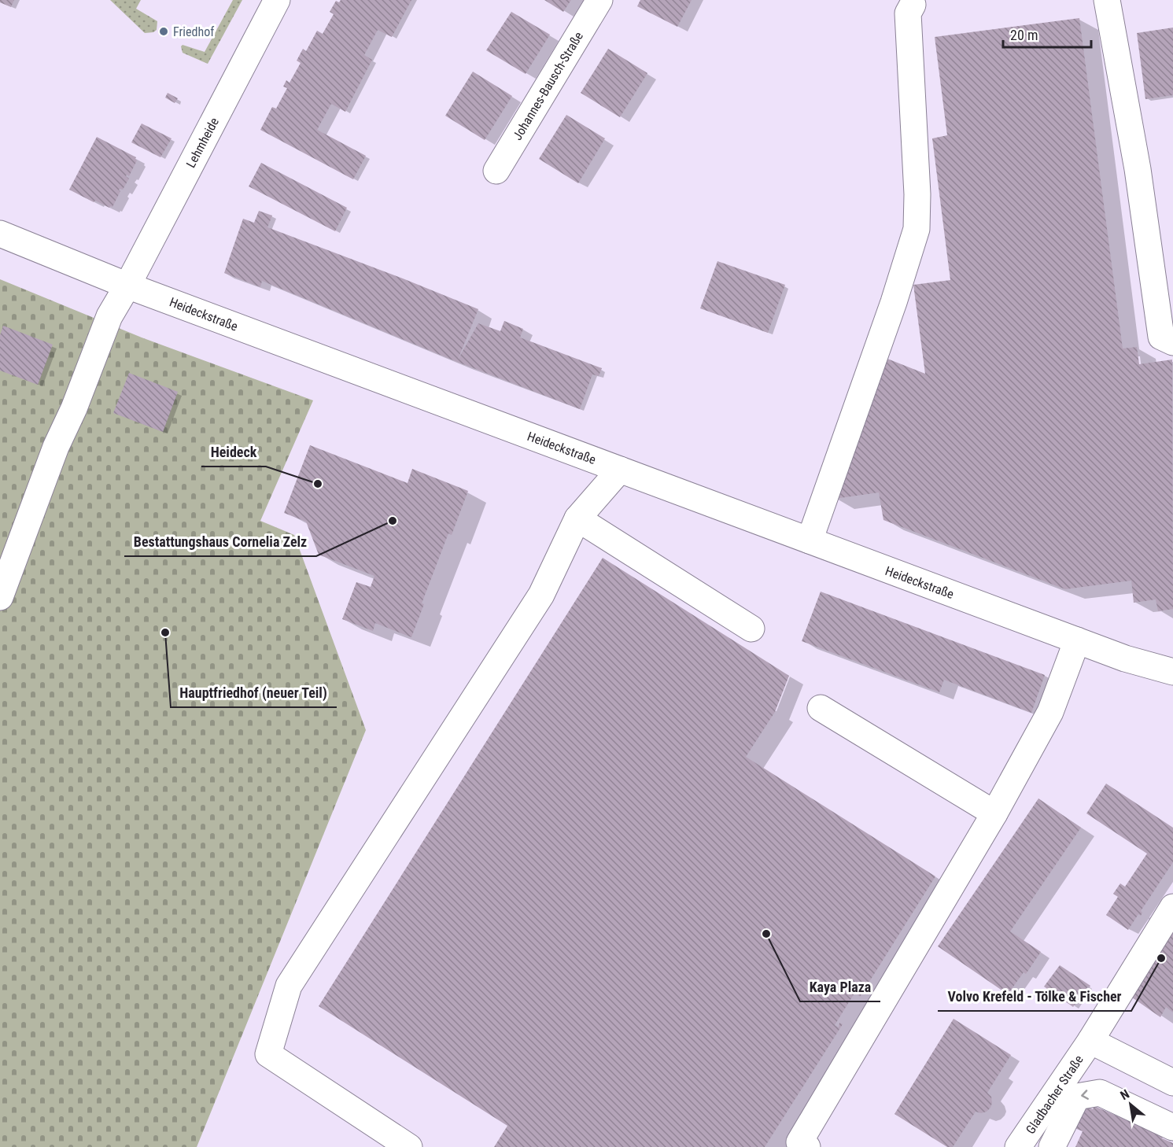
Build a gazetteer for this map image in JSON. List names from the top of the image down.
{
  "streets": {
    "street": [
      "Johannes-Bausch-Straße",
      "Lehmheide",
      "Heideckstraße",
      "Gladbacher Straße"
    ]
  },
  "crossings": [
    ["Lehmheide", "Heideckstraße"]
  ],
  "places": [
    "Friedhof",
    "Heideck",
    "Bestattungshaus Cornelia Zelz",
    "Hauptfriedhof (neuer Teil)",
    "Kaya Plaza",
    "Volvo Krefeld - Tölke & Fischer"
  ],
  "scale_bar": "20 m",
  "north": "top left"
}
